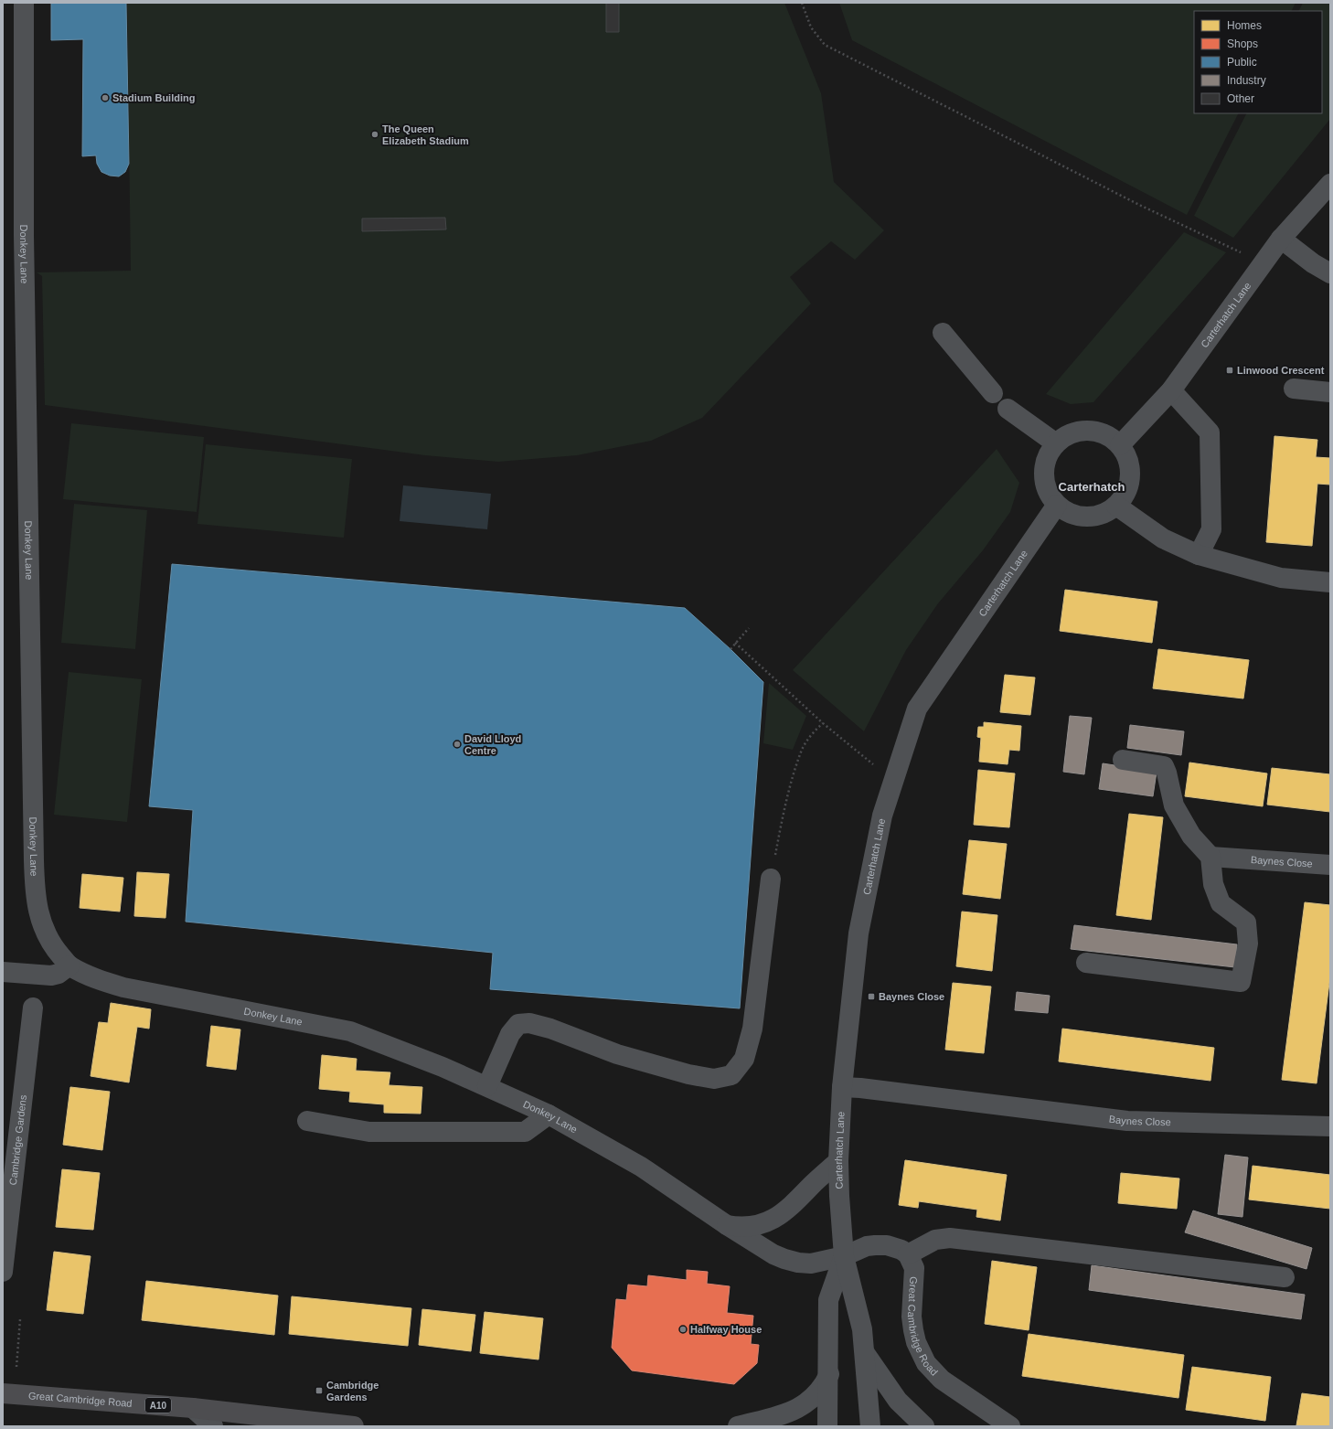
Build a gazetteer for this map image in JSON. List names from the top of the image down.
{
  "streets": {
    "highway": ["Great Cambridge Road", "A10"],
    "street": [
      "Donkey Lane",
      "Carterhatch Lane",
      "Baynes Close",
      "Cambridge Gardens"
    ]
  },
  "crossings": [
    ["Donkey Lane", "Carterhatch Lane"],
    ["Carterhatch Lane", "Baynes Close"]
  ],
  "districts": ["Carterhatch"],
  "places": {
    "other": [
      "Stadium Building",
      "The Queen Elizabeth Stadium",
      "David Lloyd Centre",
      "Halfway House"
    ],
    "transit": ["Linwood Crescent", "Baynes Close", "Cambridge Gardens"]
  },
  "legend": [
    "Homes",
    "Shops",
    "Public",
    "Industry",
    "Other"
  ]
}
